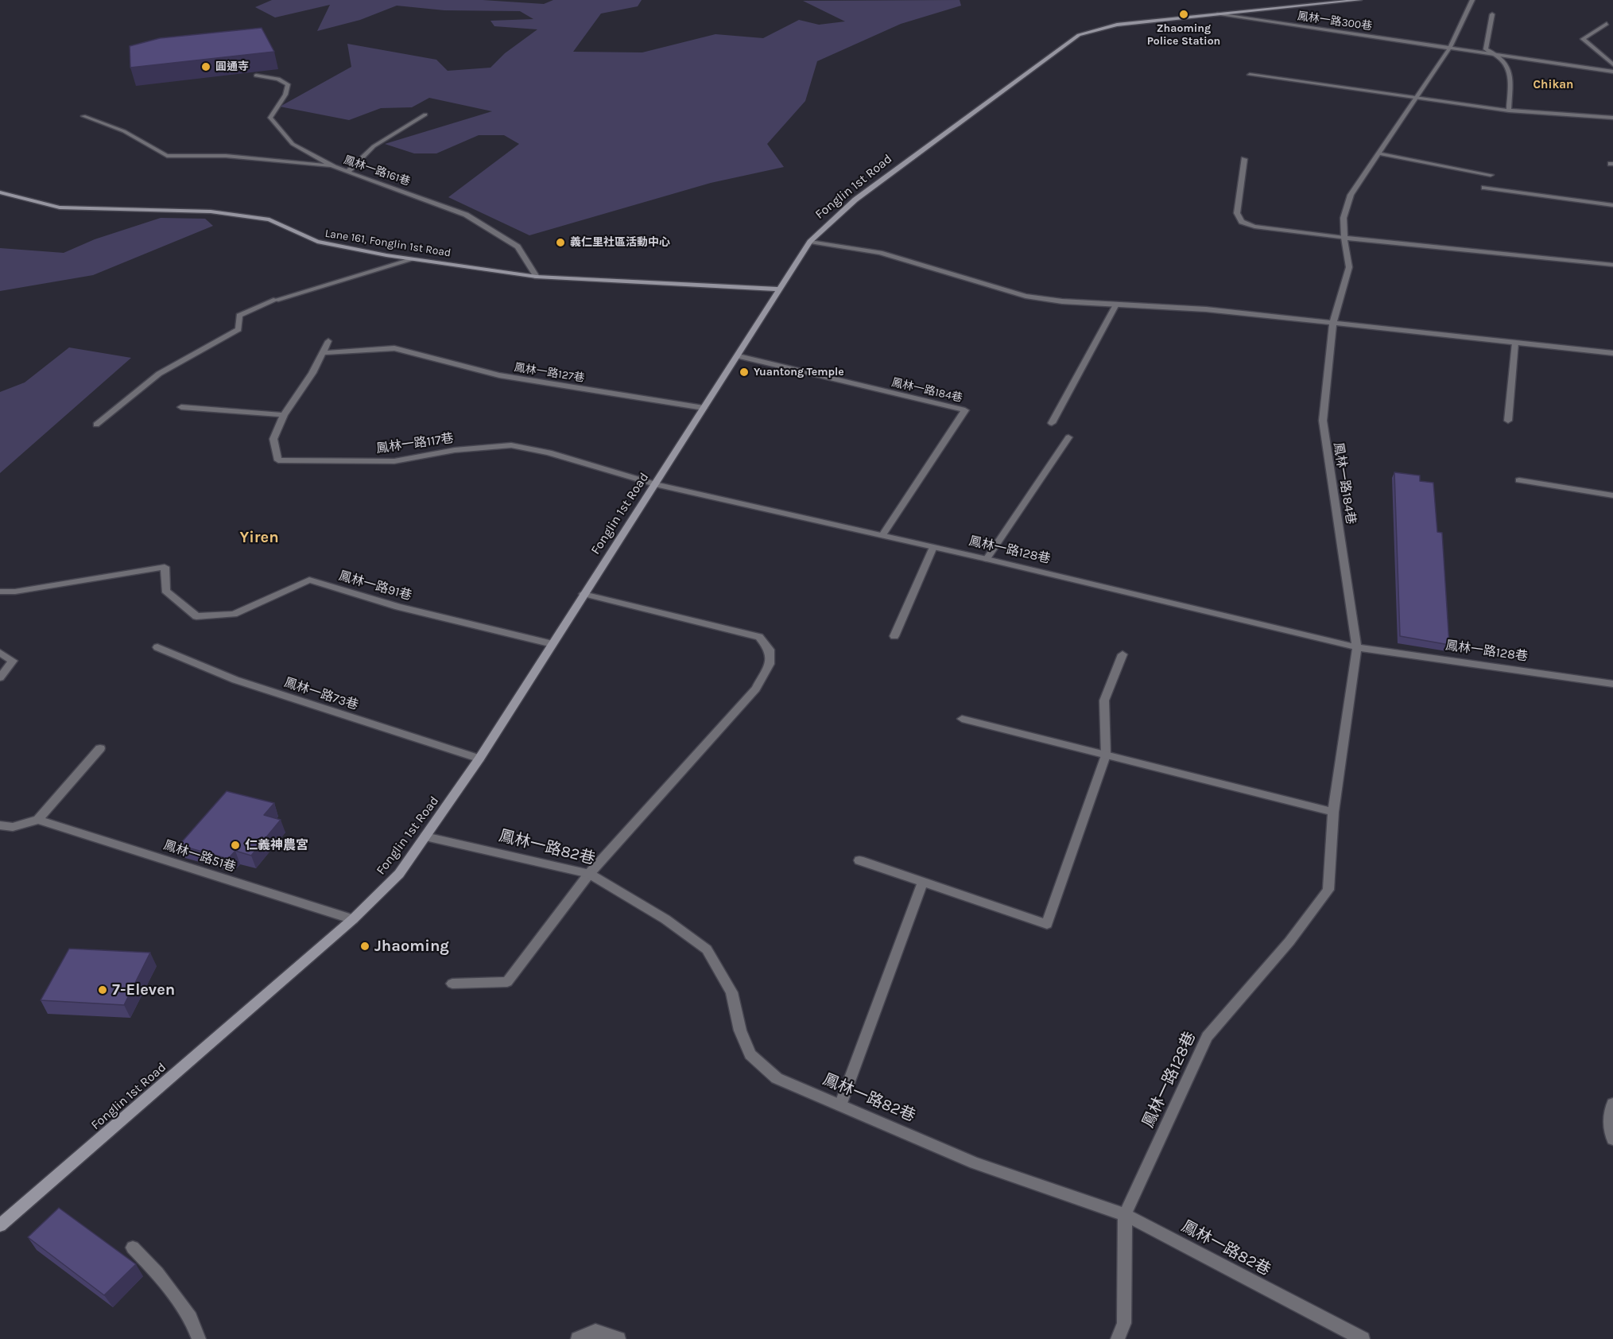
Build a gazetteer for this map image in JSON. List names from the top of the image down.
{
  "streets": {
    "street": [
      "鳳林一路300巷",
      "鳳林一路161巷",
      "Fonglin 1st Road",
      "Lane 161, Fonglin 1st Road",
      "鳳林一路127巷",
      "鳳林一路184巷",
      "鳳林一路117巷",
      "鳳林一路128巷",
      "鳳林一路91巷",
      "鳳林一路73巷",
      "鳳林一路82巷",
      "鳳林一路51巷"
    ]
  },
  "crossings": [
    ["鳳林一路300巷", "Fonglin 1st Road"],
    ["鳳林一路161巷", "Lane 161, Fonglin 1st Road"],
    ["Fonglin 1st Road", "Lane 161, Fonglin 1st Road"],
    ["Fonglin 1st Road", "鳳林一路127巷"],
    ["Fonglin 1st Road", "鳳林一路184巷"],
    ["Fonglin 1st Road", "鳳林一路117巷"],
    ["Fonglin 1st Road", "鳳林一路128巷"],
    ["Fonglin 1st Road", "鳳林一路91巷"],
    ["Fonglin 1st Road", "鳳林一路73巷"],
    ["Fonglin 1st Road", "鳳林一路82巷"],
    ["Fonglin 1st Road", "鳳林一路51巷"],
    ["鳳林一路127巷", "鳳林一路117巷"],
    ["鳳林一路184巷", "鳳林一路128巷"],
    ["鳳林一路117巷", "鳳林一路128巷"],
    ["鳳林一路128巷", "鳳林一路82巷"]
  ],
  "districts": ["Chikan", "Yiren"],
  "places": [
    "Zhaoming Police Station",
    "圓通寺",
    "義仁里社區活動中心",
    "Yuantong Temple",
    "仁義神農宮",
    "Jhaoming",
    "7-Eleven"
  ]
}
